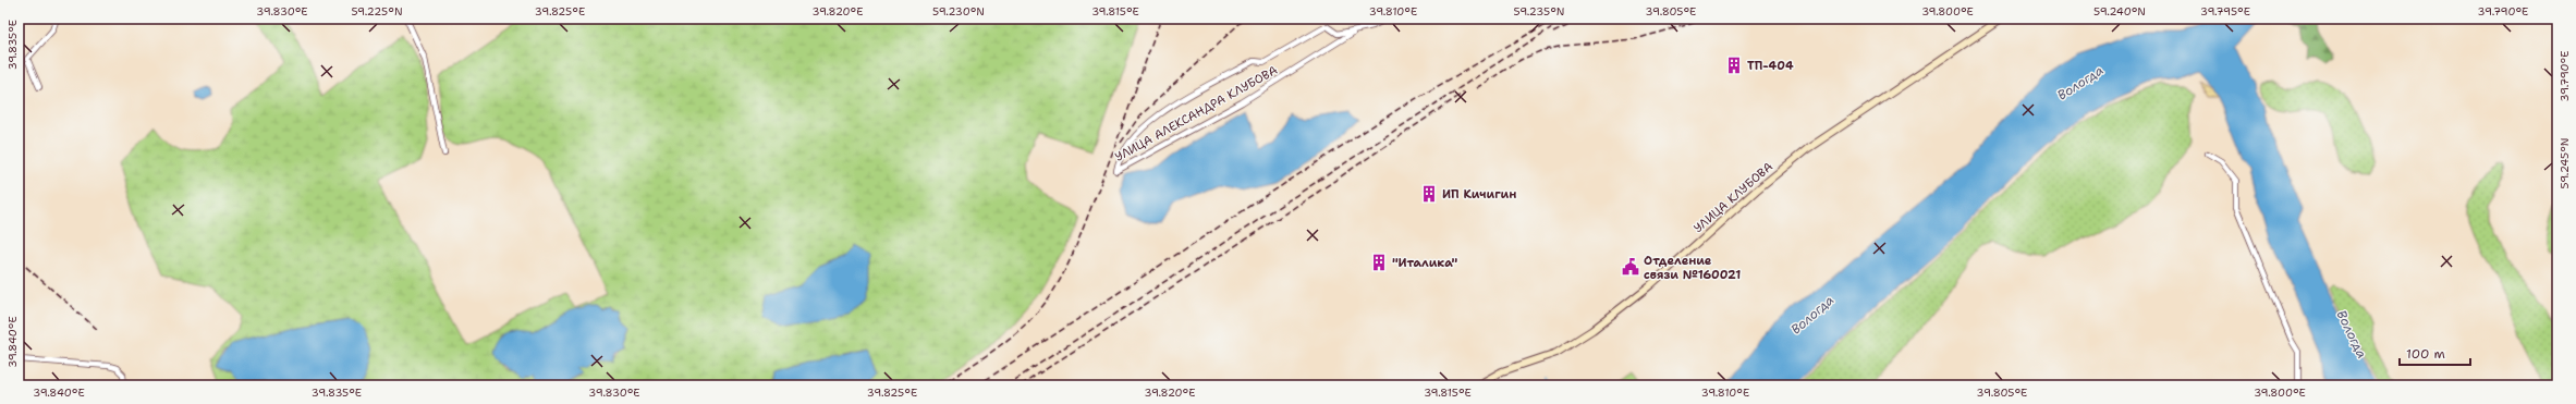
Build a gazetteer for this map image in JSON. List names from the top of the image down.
{
  "streets": {
    "main road": ["УЛИЦА КЛУБОВА"],
    "street": ["УЛИЦА АЛЕКСАНДРА КЛУБОВА"]
  },
  "water": ["Вологда"],
  "places": {
    "building": ["ТП-404", "ИП Кичигин", "\"Италика\""],
    "public building": ["Отделение связи №160021"]
  },
  "scale_bar": "100 m",
  "coordinates": [
    "39.830°E",
    "59.225°N",
    "39.825°E",
    "39.820°E",
    "59.230°N",
    "39.815°E",
    "39.810°E",
    "59.235°N",
    "39.805°E",
    "39.800°E",
    "59.240°N",
    "39.795°E",
    "39.790°E",
    "39.835°E",
    "59.245°N",
    "39.840°E"
  ]
}
